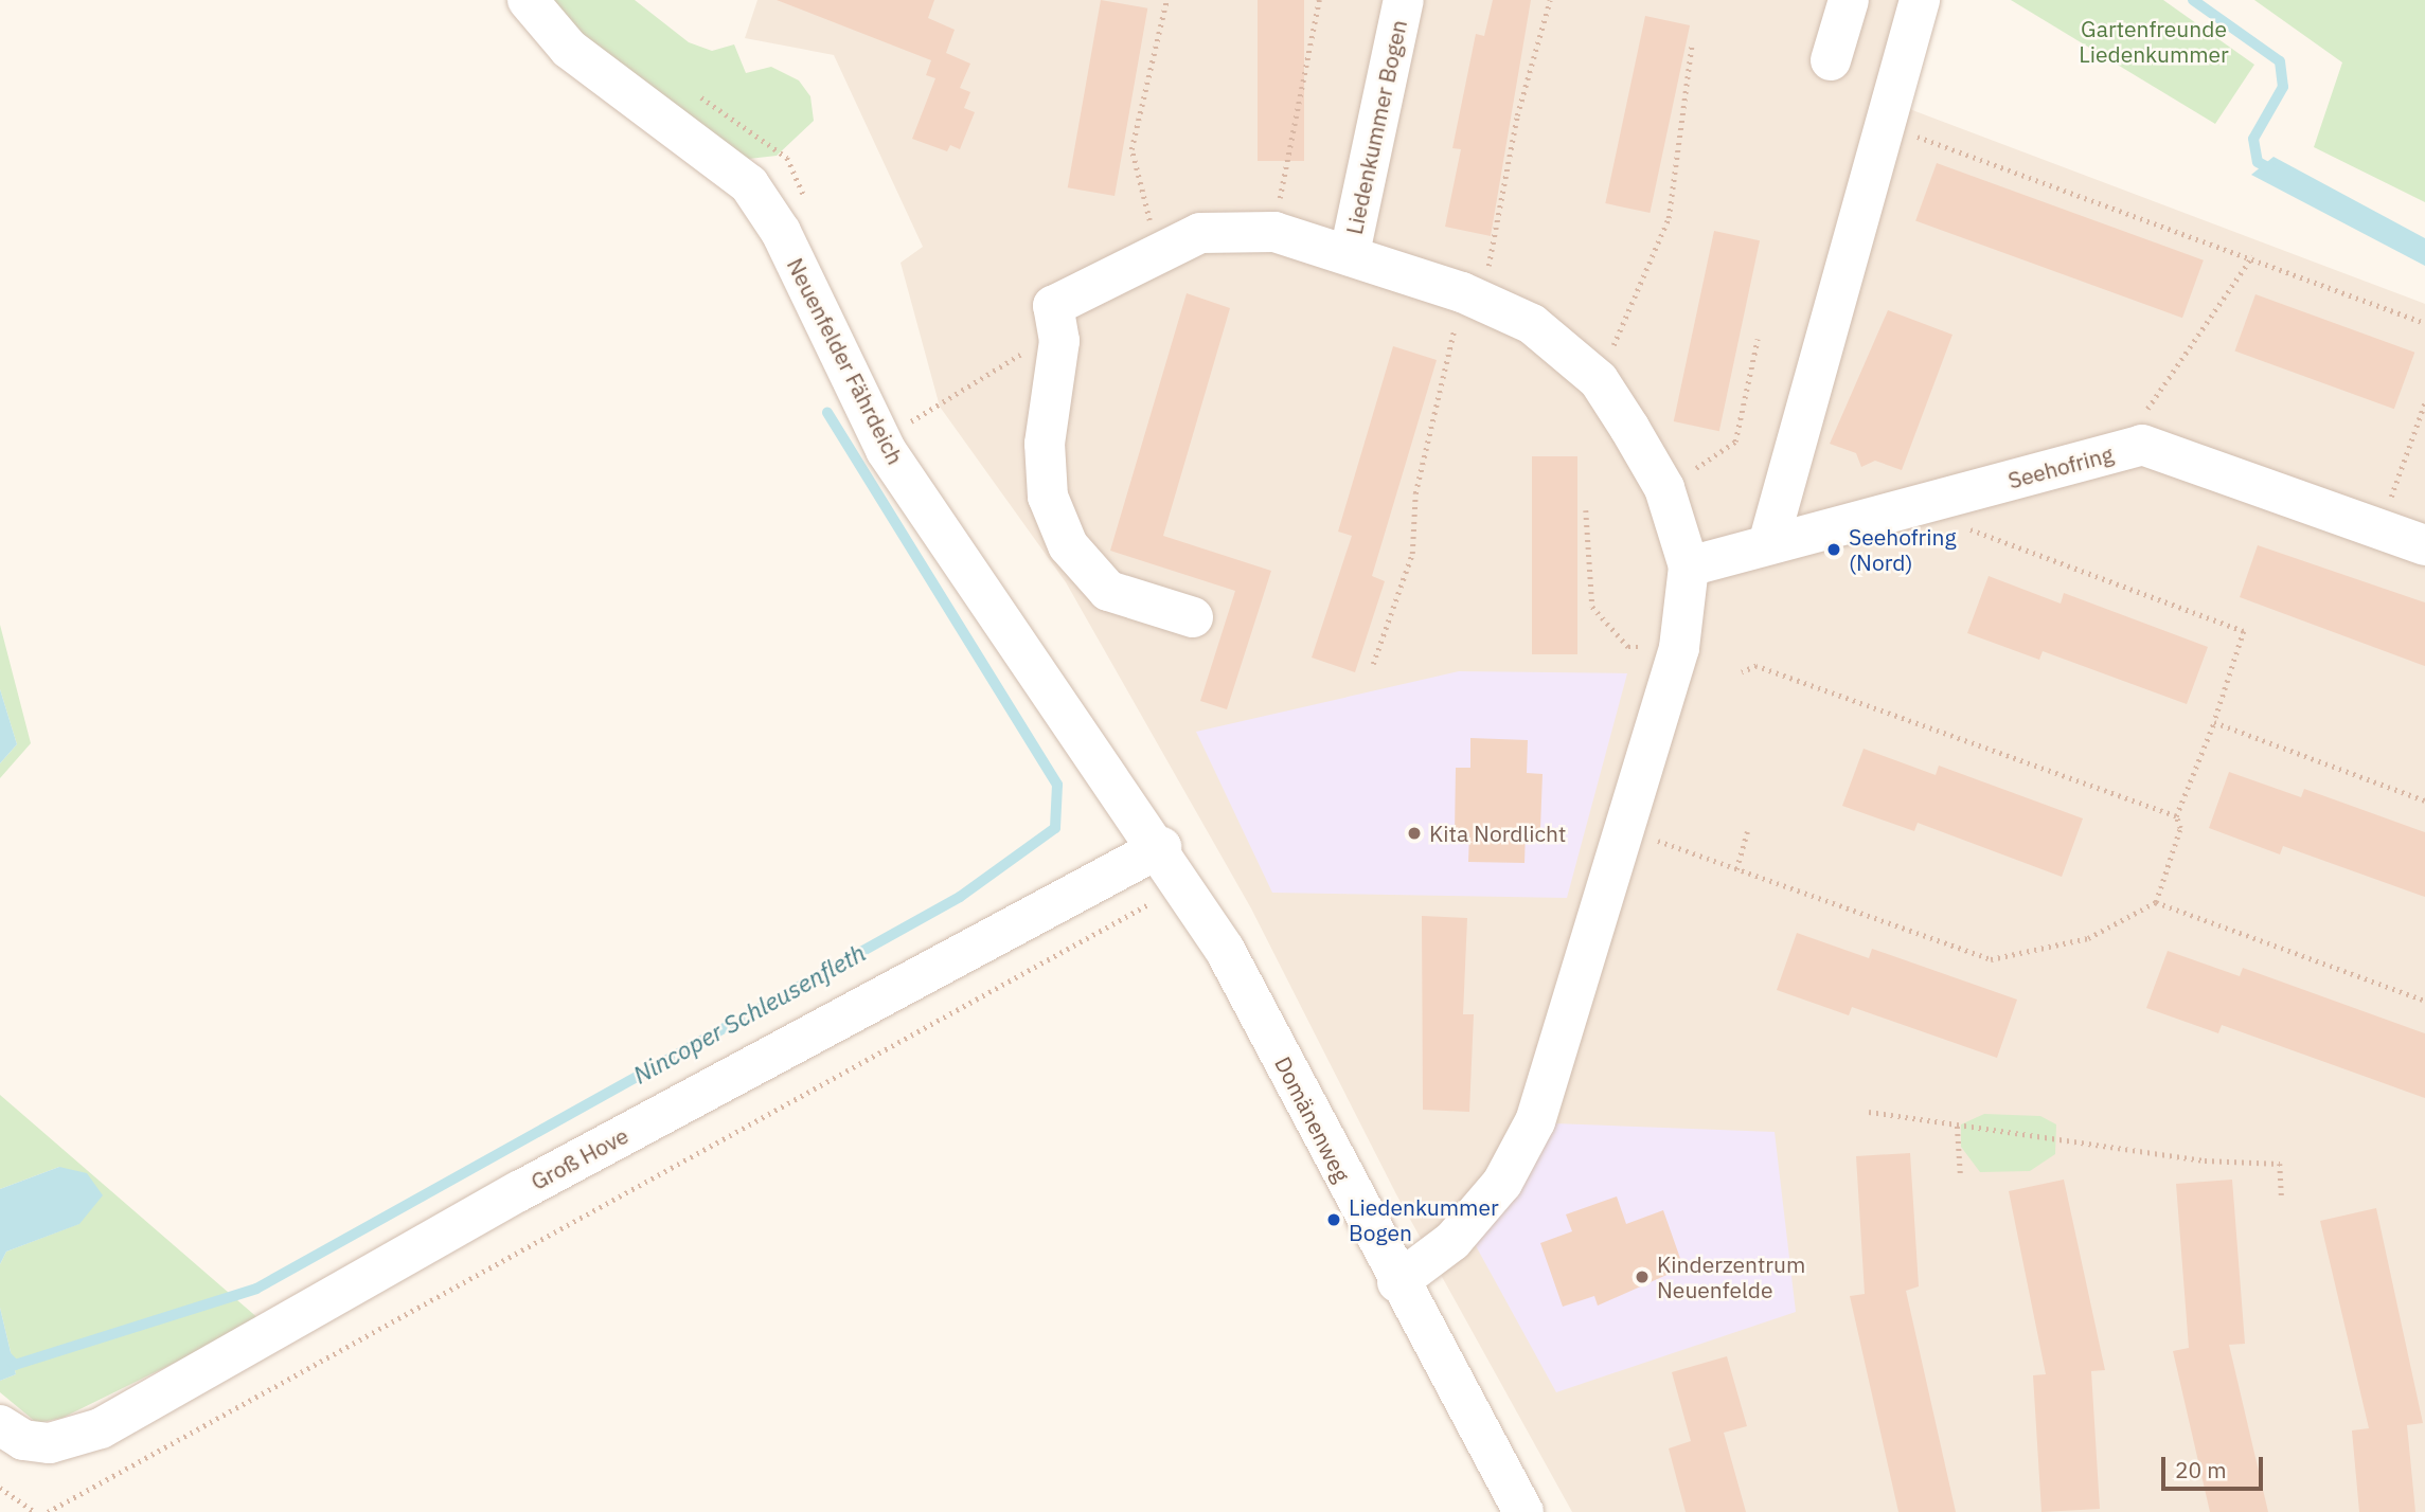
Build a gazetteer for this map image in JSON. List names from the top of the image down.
{
  "streets": {
    "street": [
      "Liedenkummer Bogen",
      "Neuenfelder Fährdeich",
      "Seehofring",
      "Domänenweg",
      "Groß Hove"
    ]
  },
  "crossings": [
    ["Liedenkummer Bogen", "Seehofring"],
    ["Liedenkummer Bogen", "Domänenweg"],
    ["Neuenfelder Fährdeich", "Domänenweg"],
    ["Neuenfelder Fährdeich", "Groß Hove"],
    ["Domänenweg", "Groß Hove"]
  ],
  "water": ["Nincoper Schleusenfleth"],
  "parks": ["Gartenfreunde Liedenkummer"],
  "places": [
    "Seehofring (Nord)",
    "Kita Nordlicht",
    "Liedenkummer Bogen",
    "Kinderzentrum Neuenfelde"
  ],
  "scale_bar": "20 m"
}
